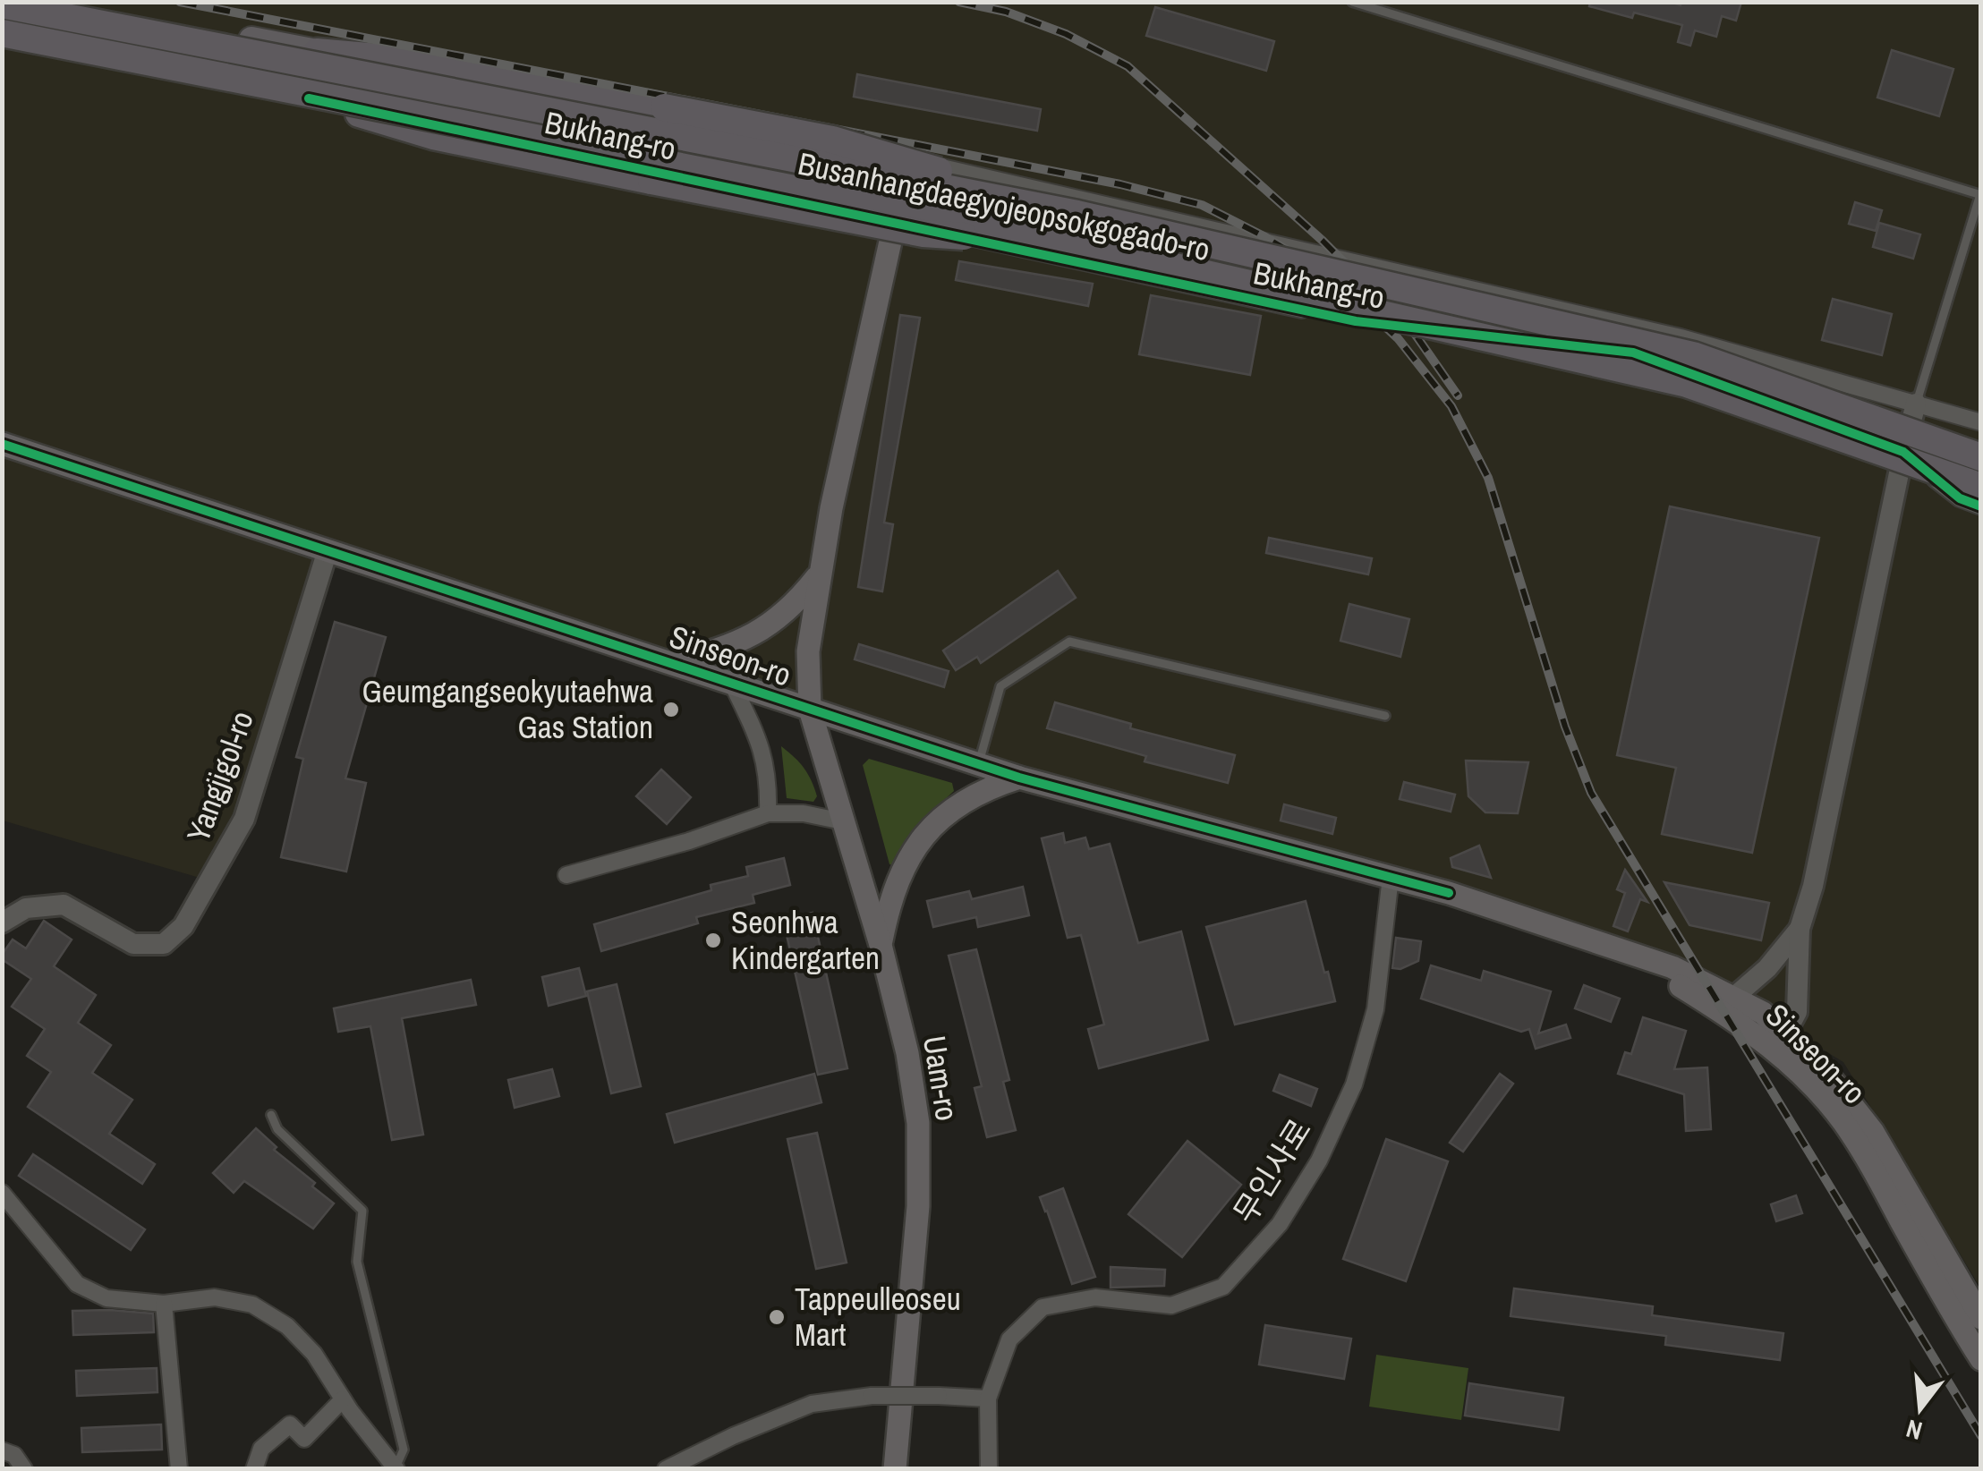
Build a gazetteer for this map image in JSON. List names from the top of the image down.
{
  "streets": {
    "highway": ["Busanhangdaegyojeopsokgogado-ro"],
    "main road": ["Bukhang-ro", "Sinseon-ro", "Uam-ro"],
    "street": ["Yangjigol-ro", "무인사로"]
  },
  "crossings": [
    ["Bukhang-ro", "Busanhangdaegyojeopsokgogado-ro"],
    ["Bukhang-ro", "Uam-ro"],
    ["Sinseon-ro", "Yangjigol-ro"],
    ["Sinseon-ro", "Uam-ro"],
    ["Sinseon-ro", "무인사로"]
  ],
  "places": ["Geumgangseokyutaehwa Gas Station", "Seonhwa Kindergarten", "Tappeulleoseu Mart"],
  "north": "bottom"
}
